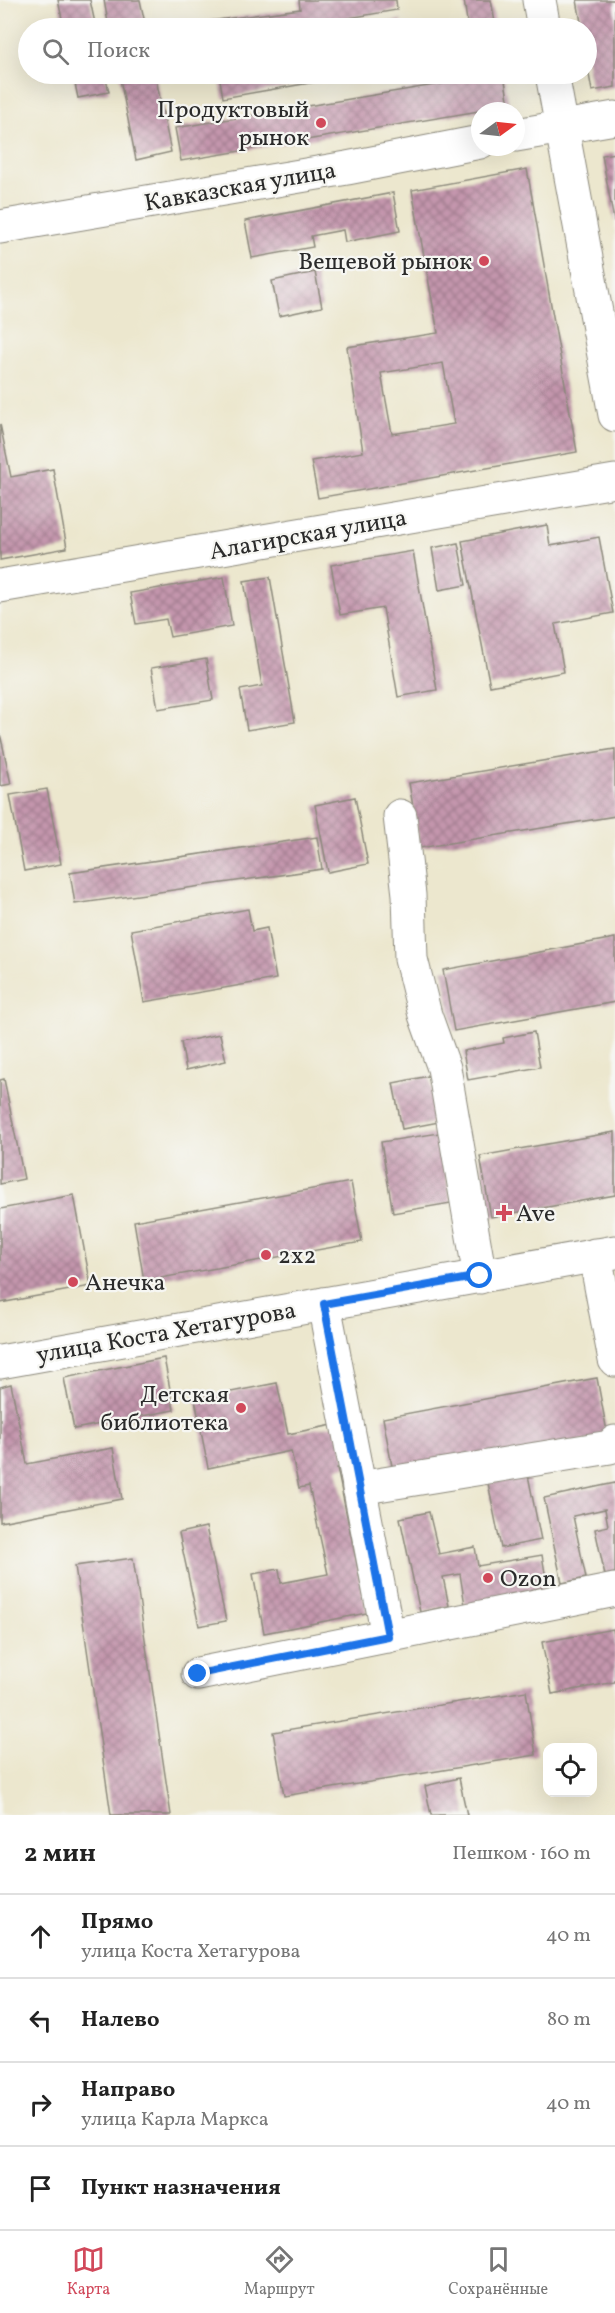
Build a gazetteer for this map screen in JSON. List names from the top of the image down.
{
  "streets": {
    "street": ["Кавказская улица", "Алагирская улица", "улица Коста Хетагурова"]
  },
  "places": {
    "other": [
      "Продуктовый рынок",
      "Вещевой рынок",
      "2x2",
      "Анечка",
      "Детская библиотека",
      "Ozon"
    ],
    "health": ["Ave"]
  },
  "north": "right",
  "page": {
    "search": "Поиск",
    "heading": ["2 мин", "Пешком · 160 m"],
    "list": [
      ["Прямо", "улица Коста Хетагурова", "40 m"],
      ["Налево", "80 m"],
      ["Направо", "улица Карла Маркса", "40 m"],
      "Пункт назначения"
    ],
    "nav": ["Карта", "Маршрут", "Сохранённые"]
  }
}
